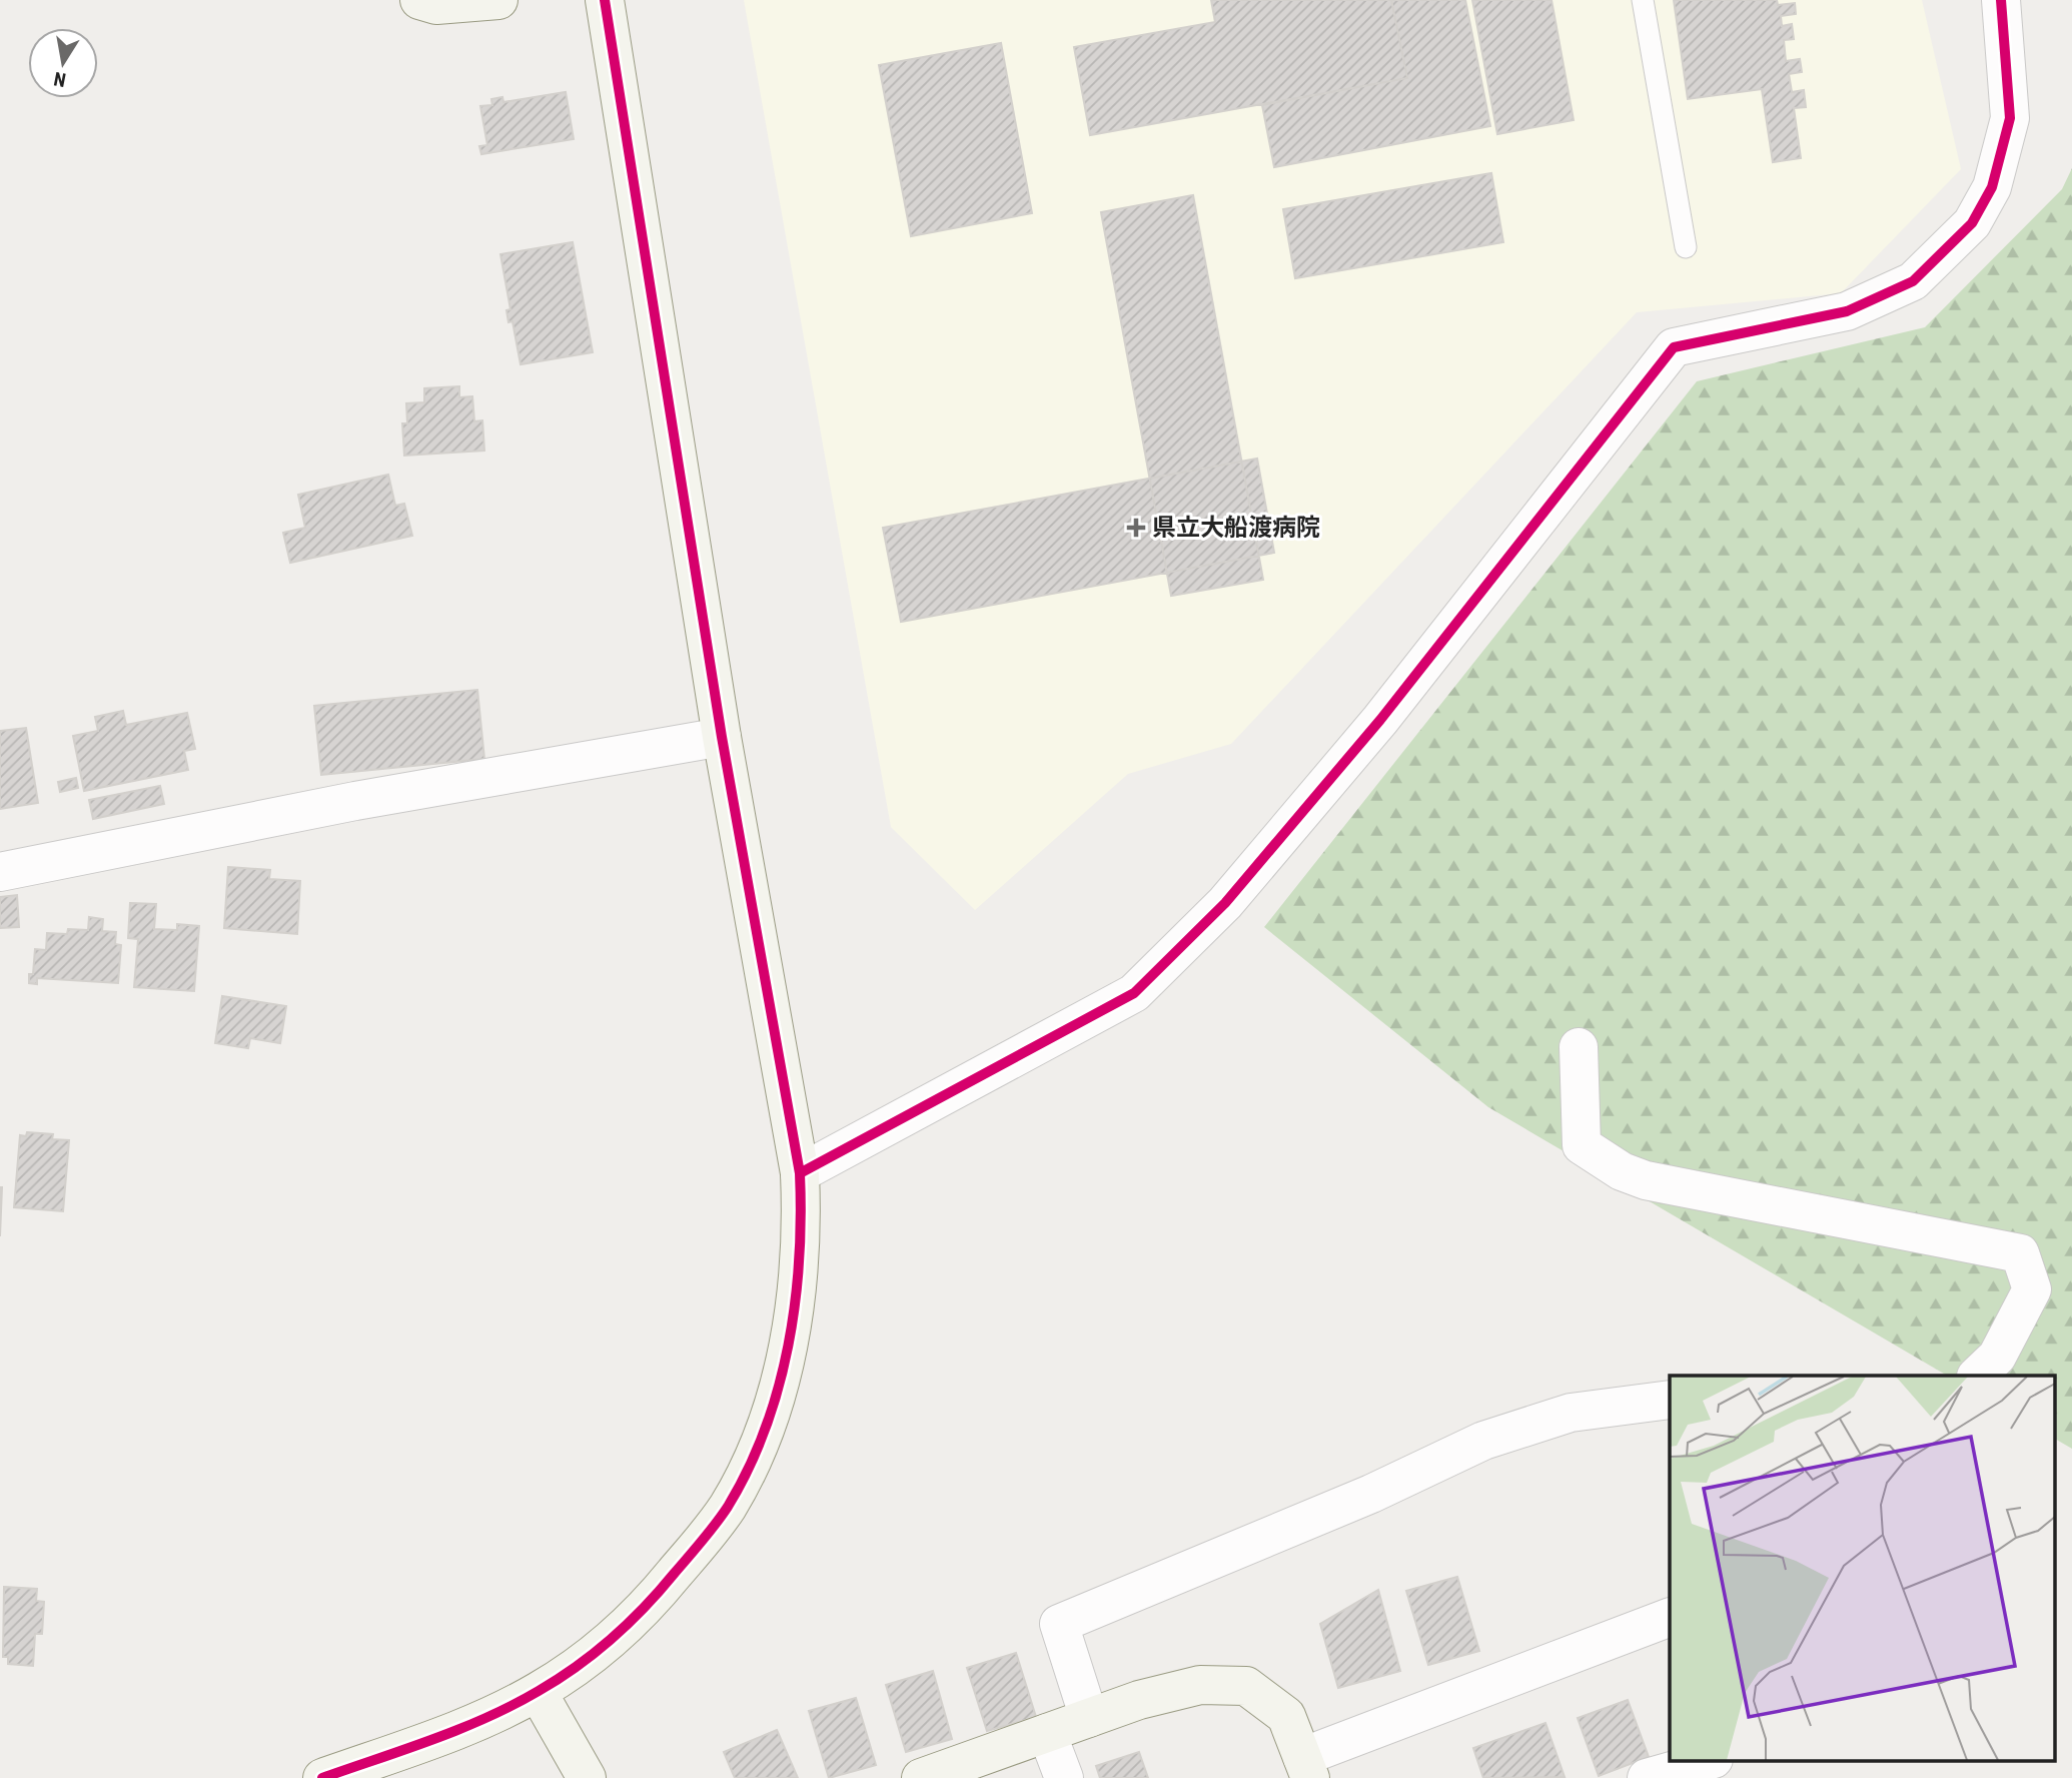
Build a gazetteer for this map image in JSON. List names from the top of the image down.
{
  "places": {
    "health": ["県立大船渡病院"]
  },
  "north": "bottom"
}
